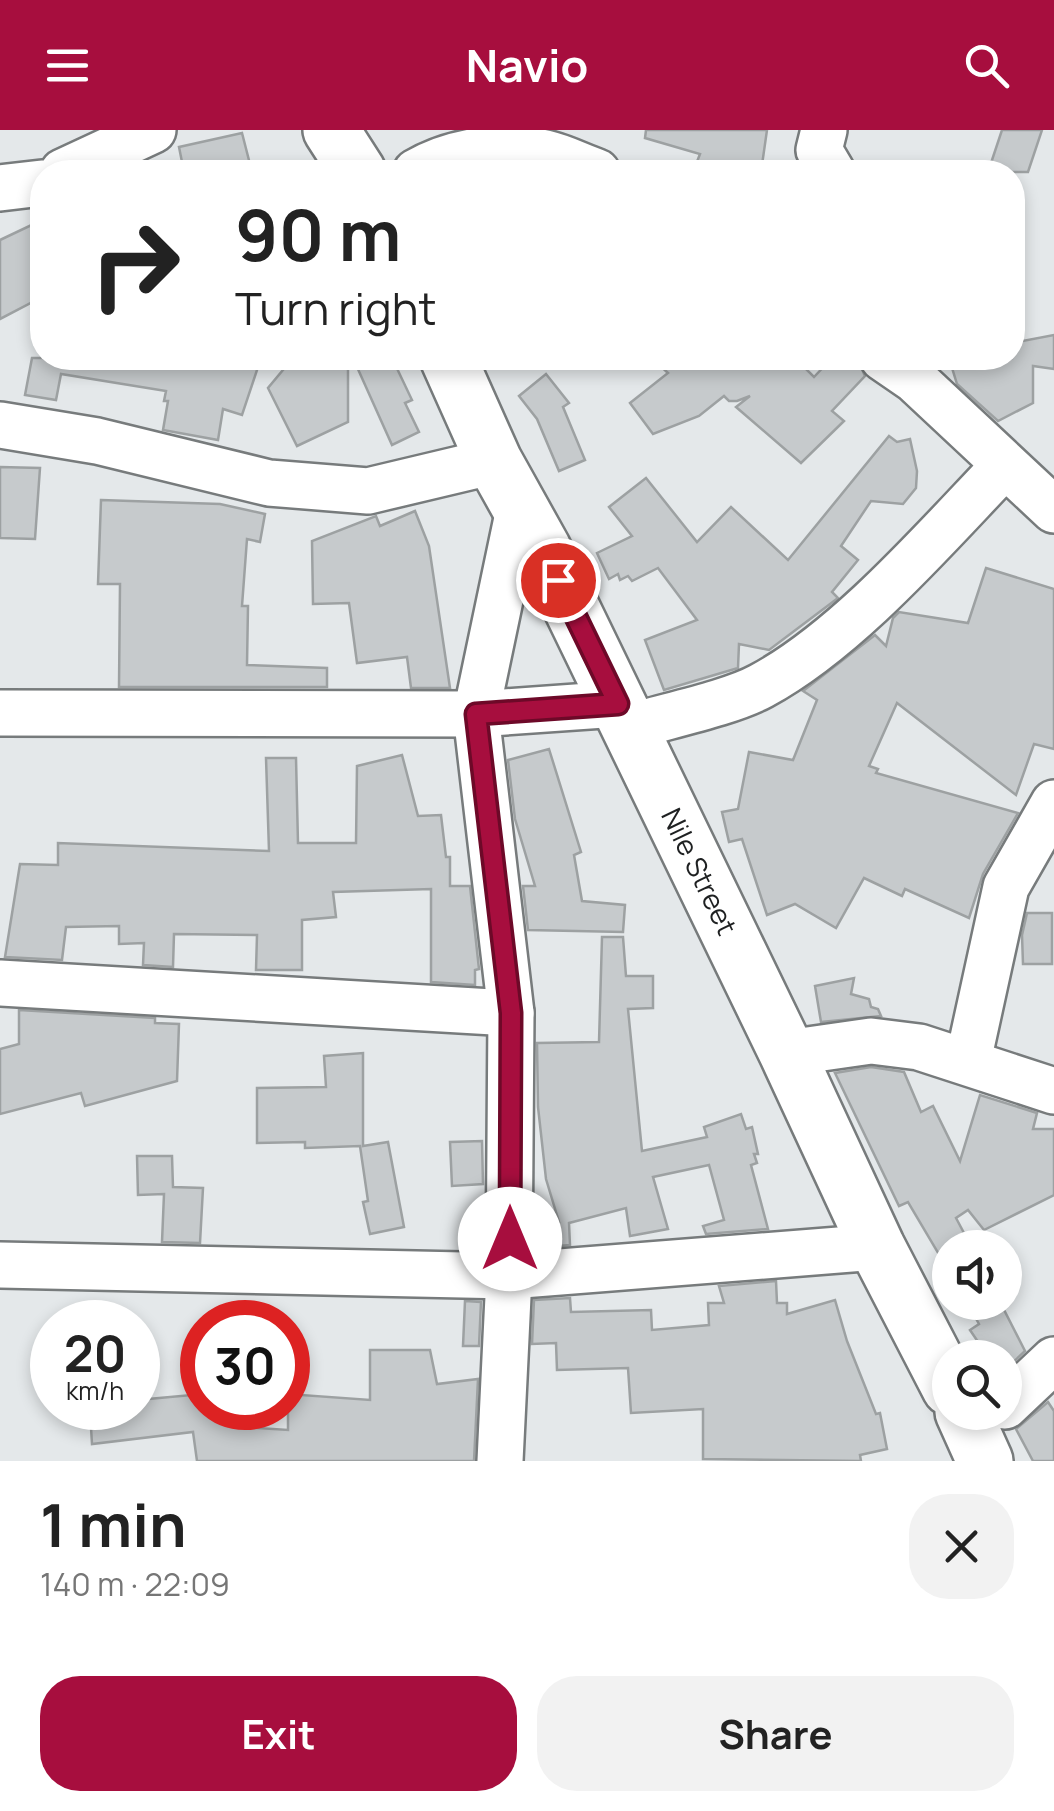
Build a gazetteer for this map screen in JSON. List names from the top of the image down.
{
  "streets": {
    "main road": ["Nile Street"]
  },
  "page": {
    "header": "Navio",
    "turn": ["90 m", "Turn right"],
    "speed": "20 km/h",
    "limit": "30",
    "heading": ["1 min", "140 m · 22:09"],
    "buttons": ["Exit", "Share"]
  }
}
